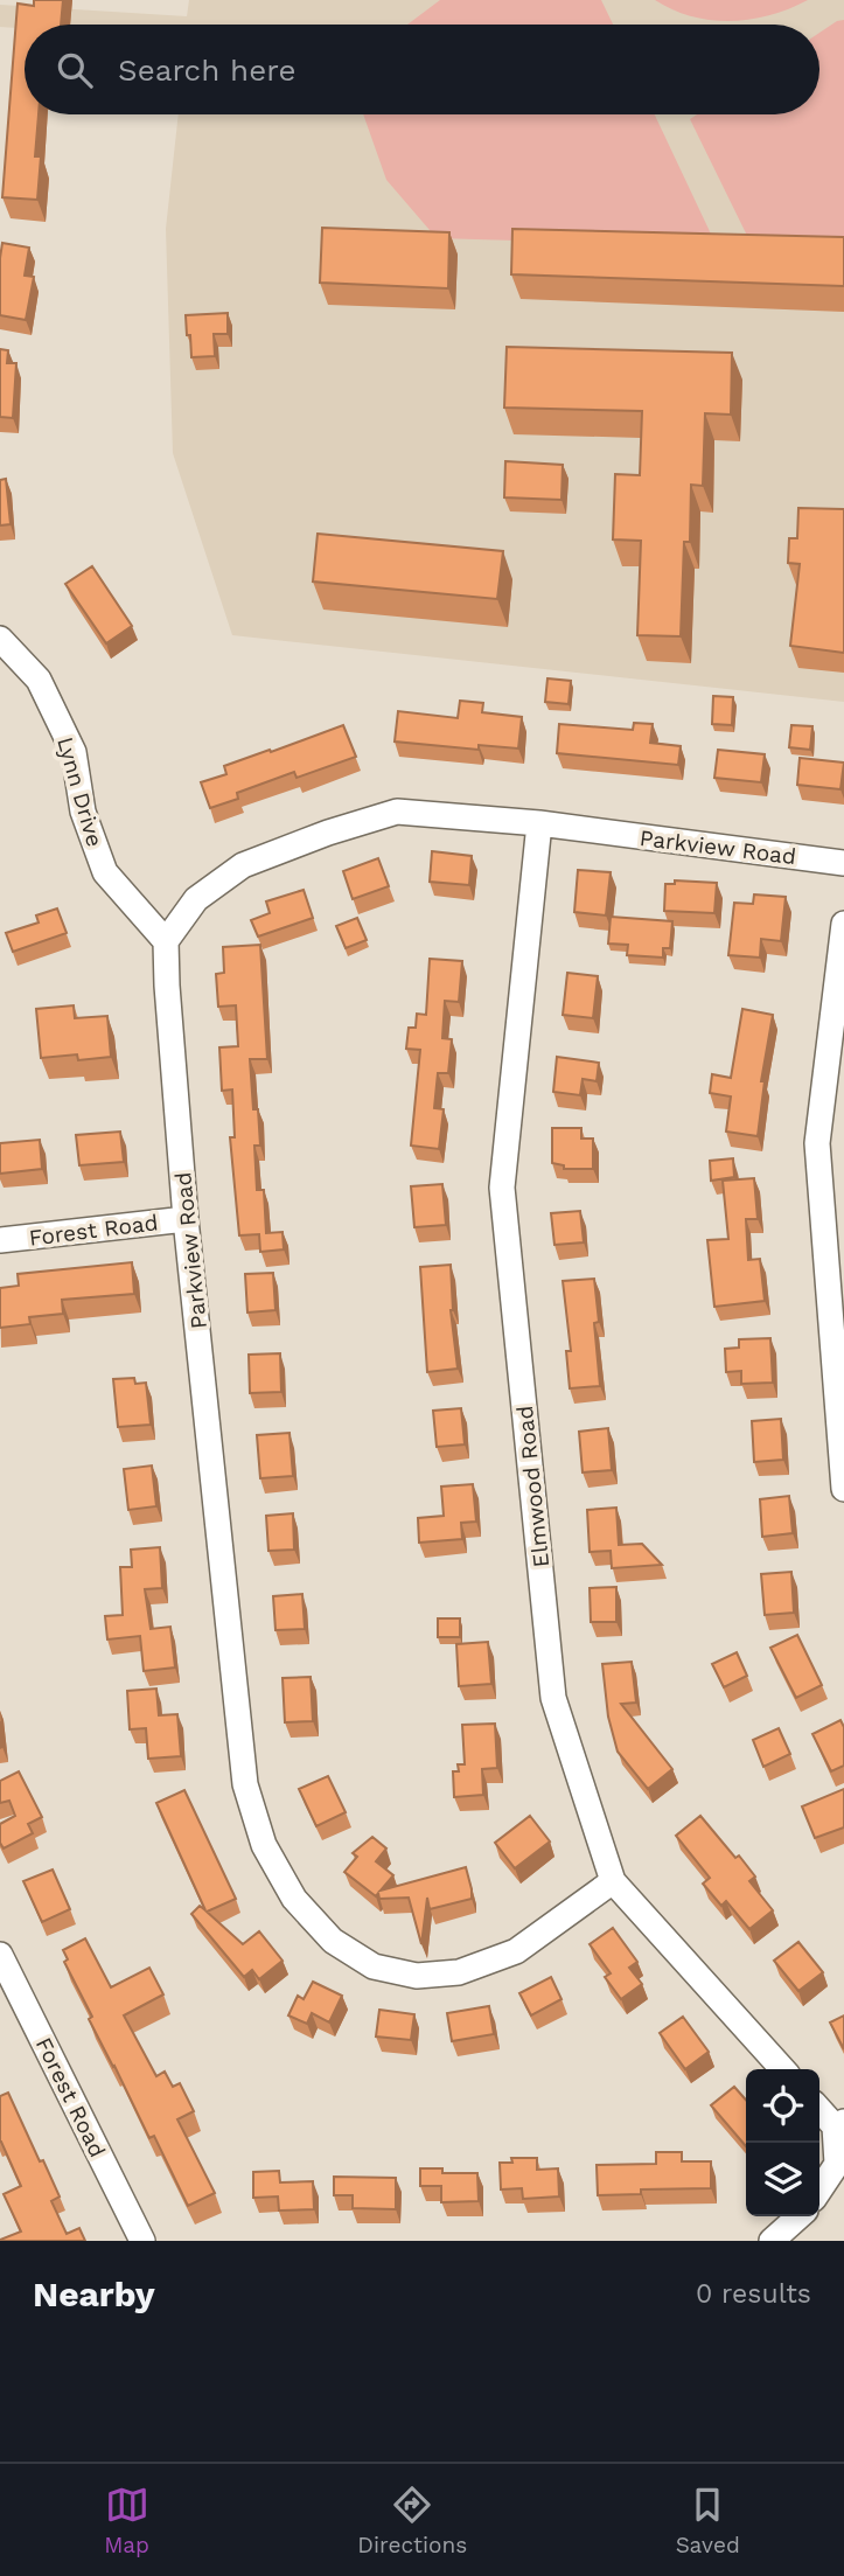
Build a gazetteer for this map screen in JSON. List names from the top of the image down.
{
  "streets": {
    "street": [
      "Lynn Drive",
      "Parkview Road",
      "Forest Road",
      "Elmwood Road"
    ]
  },
  "crossings": [
    ["Lynn Drive", "Parkview Road"],
    ["Parkview Road", "Forest Road"],
    ["Parkview Road", "Elmwood Road"]
  ],
  "page": {
    "search": "Search here",
    "heading": ["Nearby", "0 results"],
    "nav": ["Map", "Directions", "Saved"]
  }
}
